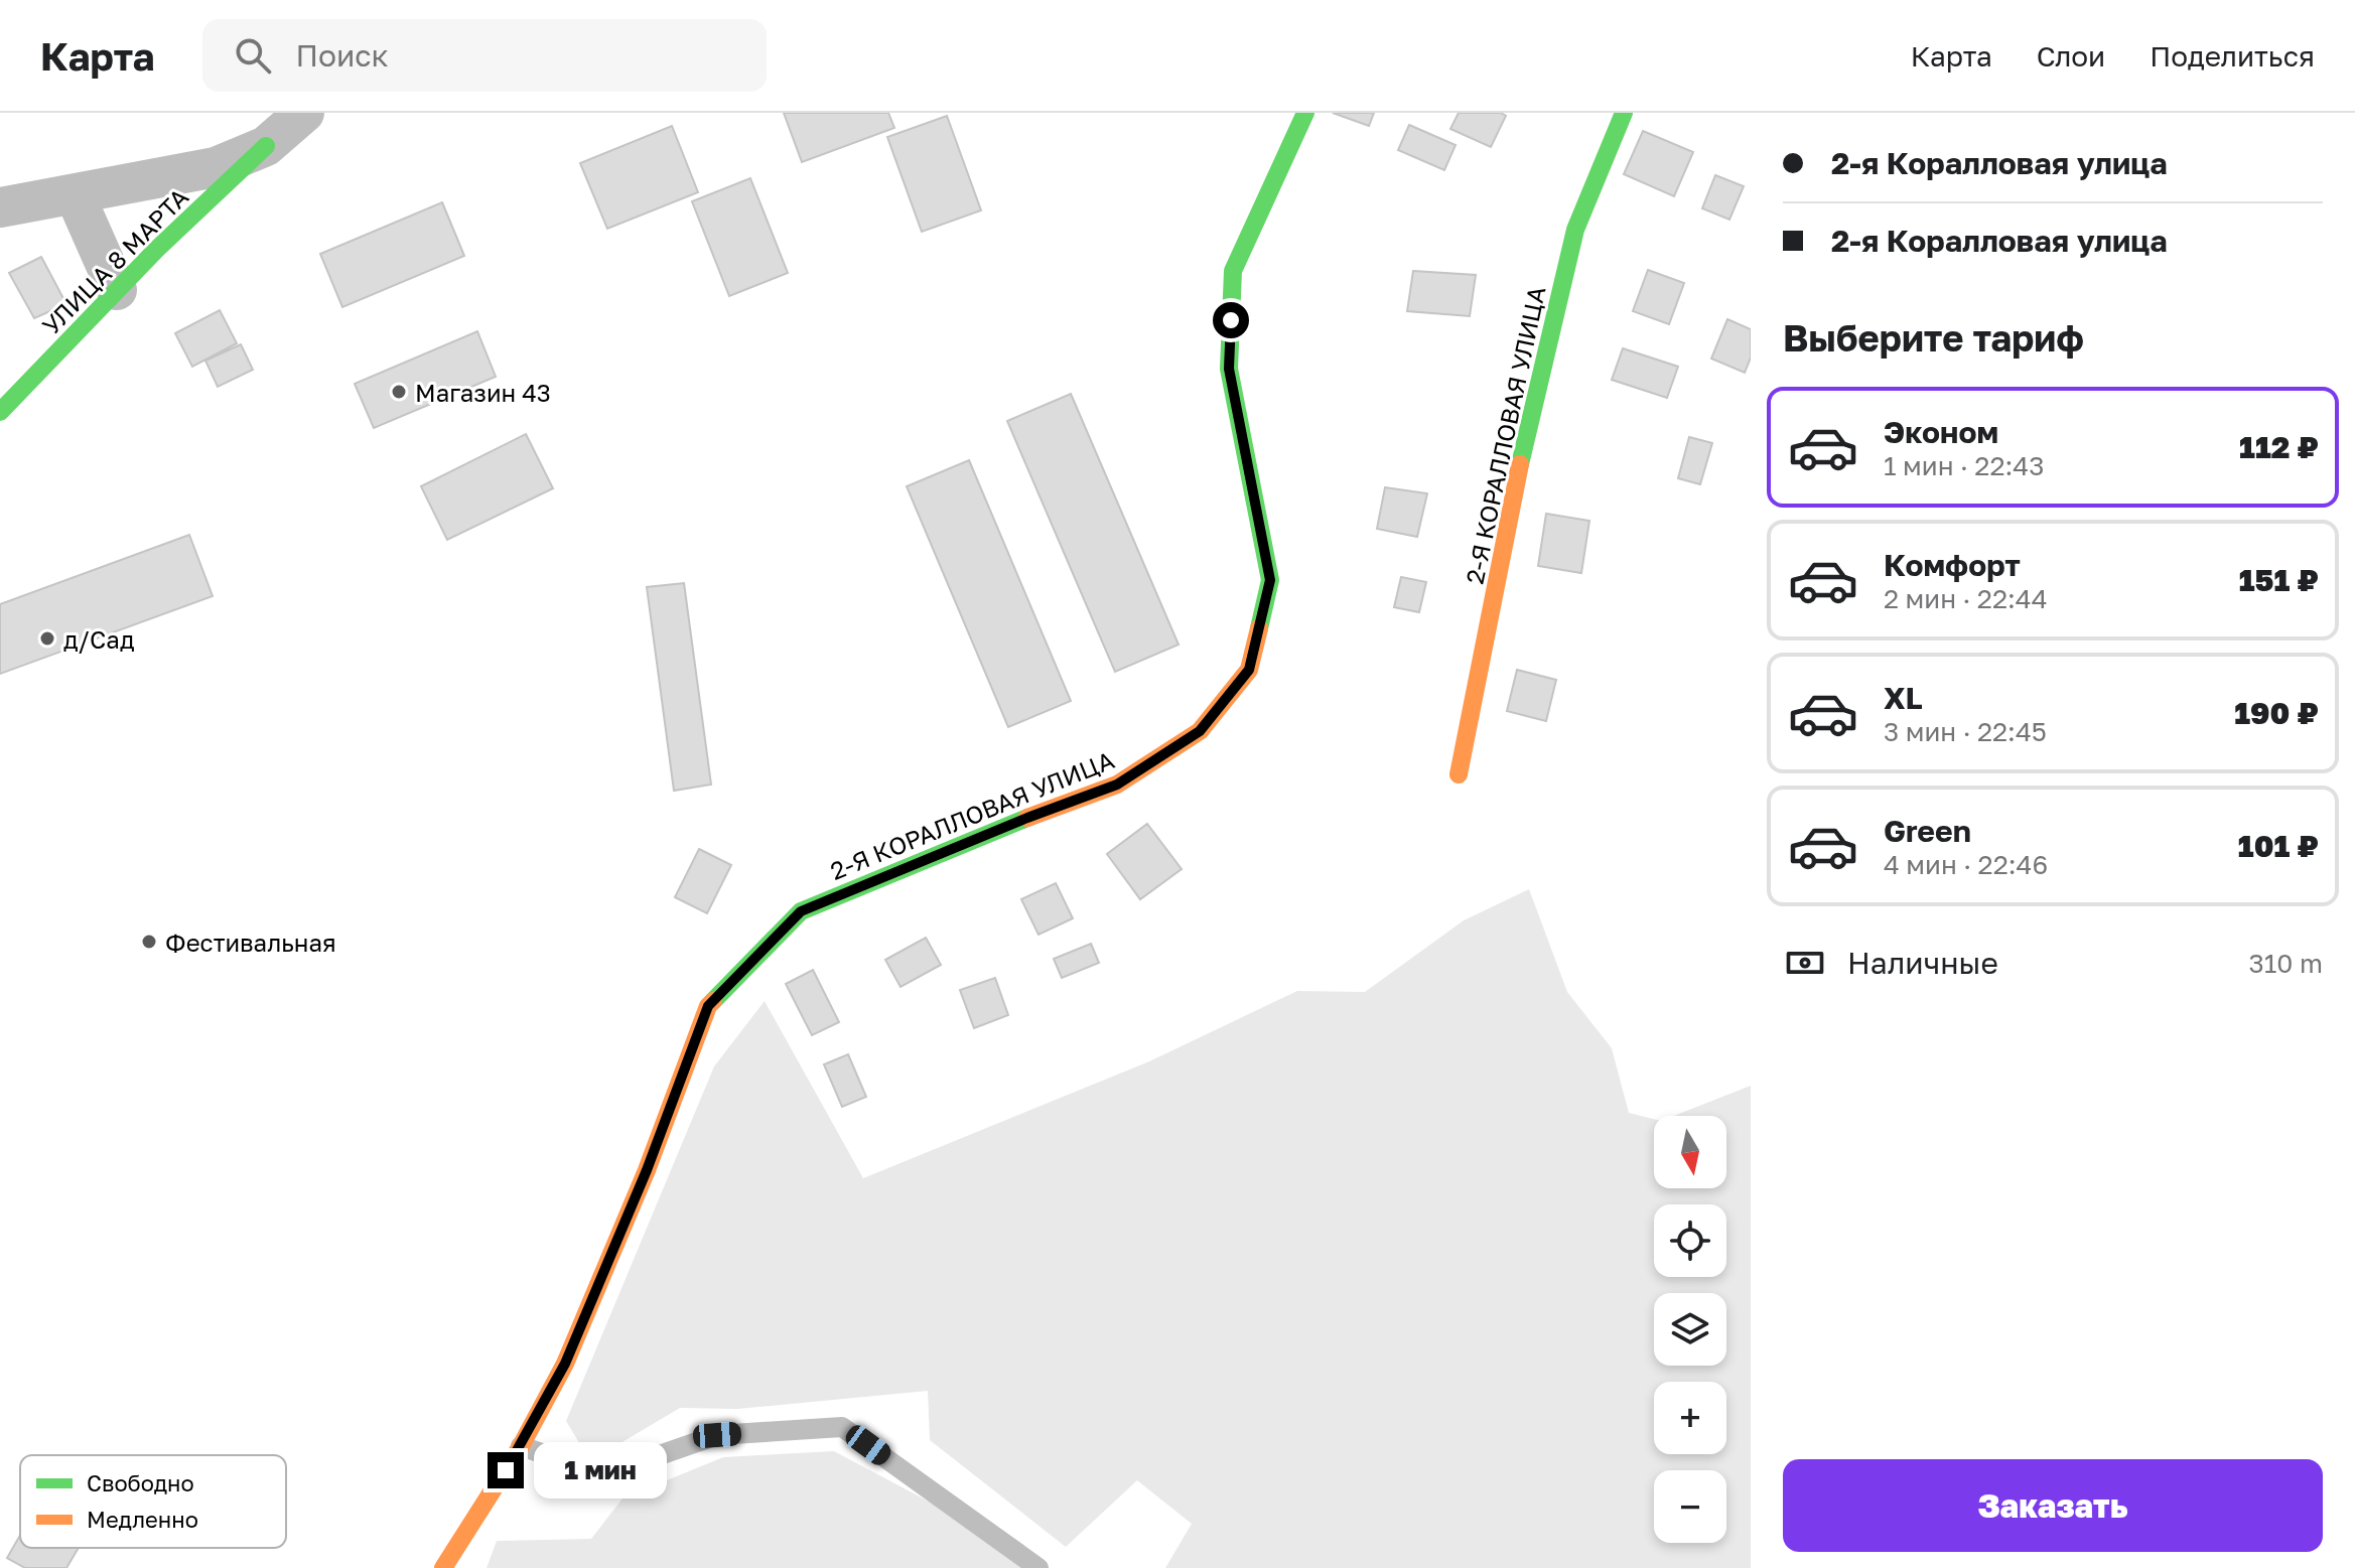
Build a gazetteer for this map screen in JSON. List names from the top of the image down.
{
  "streets": {
    "street": ["УЛИЦА 8 МАРТА", "2-Я КОРАЛЛОВАЯ УЛИЦА"]
  },
  "places": ["Магазин 43", "д/Сад", "Фестивальная"],
  "legend": ["Свободно", "Медленно"],
  "north": "bottom",
  "page": {
    "header": "Карта",
    "search": "Поиск",
    "nav": ["Карта", "Слои", "Поделиться"],
    "banner": ["2-я Коралловая улица", "2-я Коралловая улица"],
    "heading": "Выберите тариф",
    "list": [
      {
        "name": "Эконом",
        "note": "1 мин · 22:43",
        "value": "112 ₽"
      },
      {
        "name": "Комфорт",
        "note": "2 мин · 22:44",
        "value": "151 ₽"
      },
      {
        "name": "XL",
        "note": "3 мин · 22:45",
        "value": "190 ₽"
      },
      {
        "name": "Green",
        "note": "4 мин · 22:46",
        "value": "101 ₽"
      }
    ],
    "pay": ["Наличные", "310 m"],
    "map_buttons": ["+", "−"],
    "bubble": "1 мин",
    "buttons": "Заказать"
  }
}
